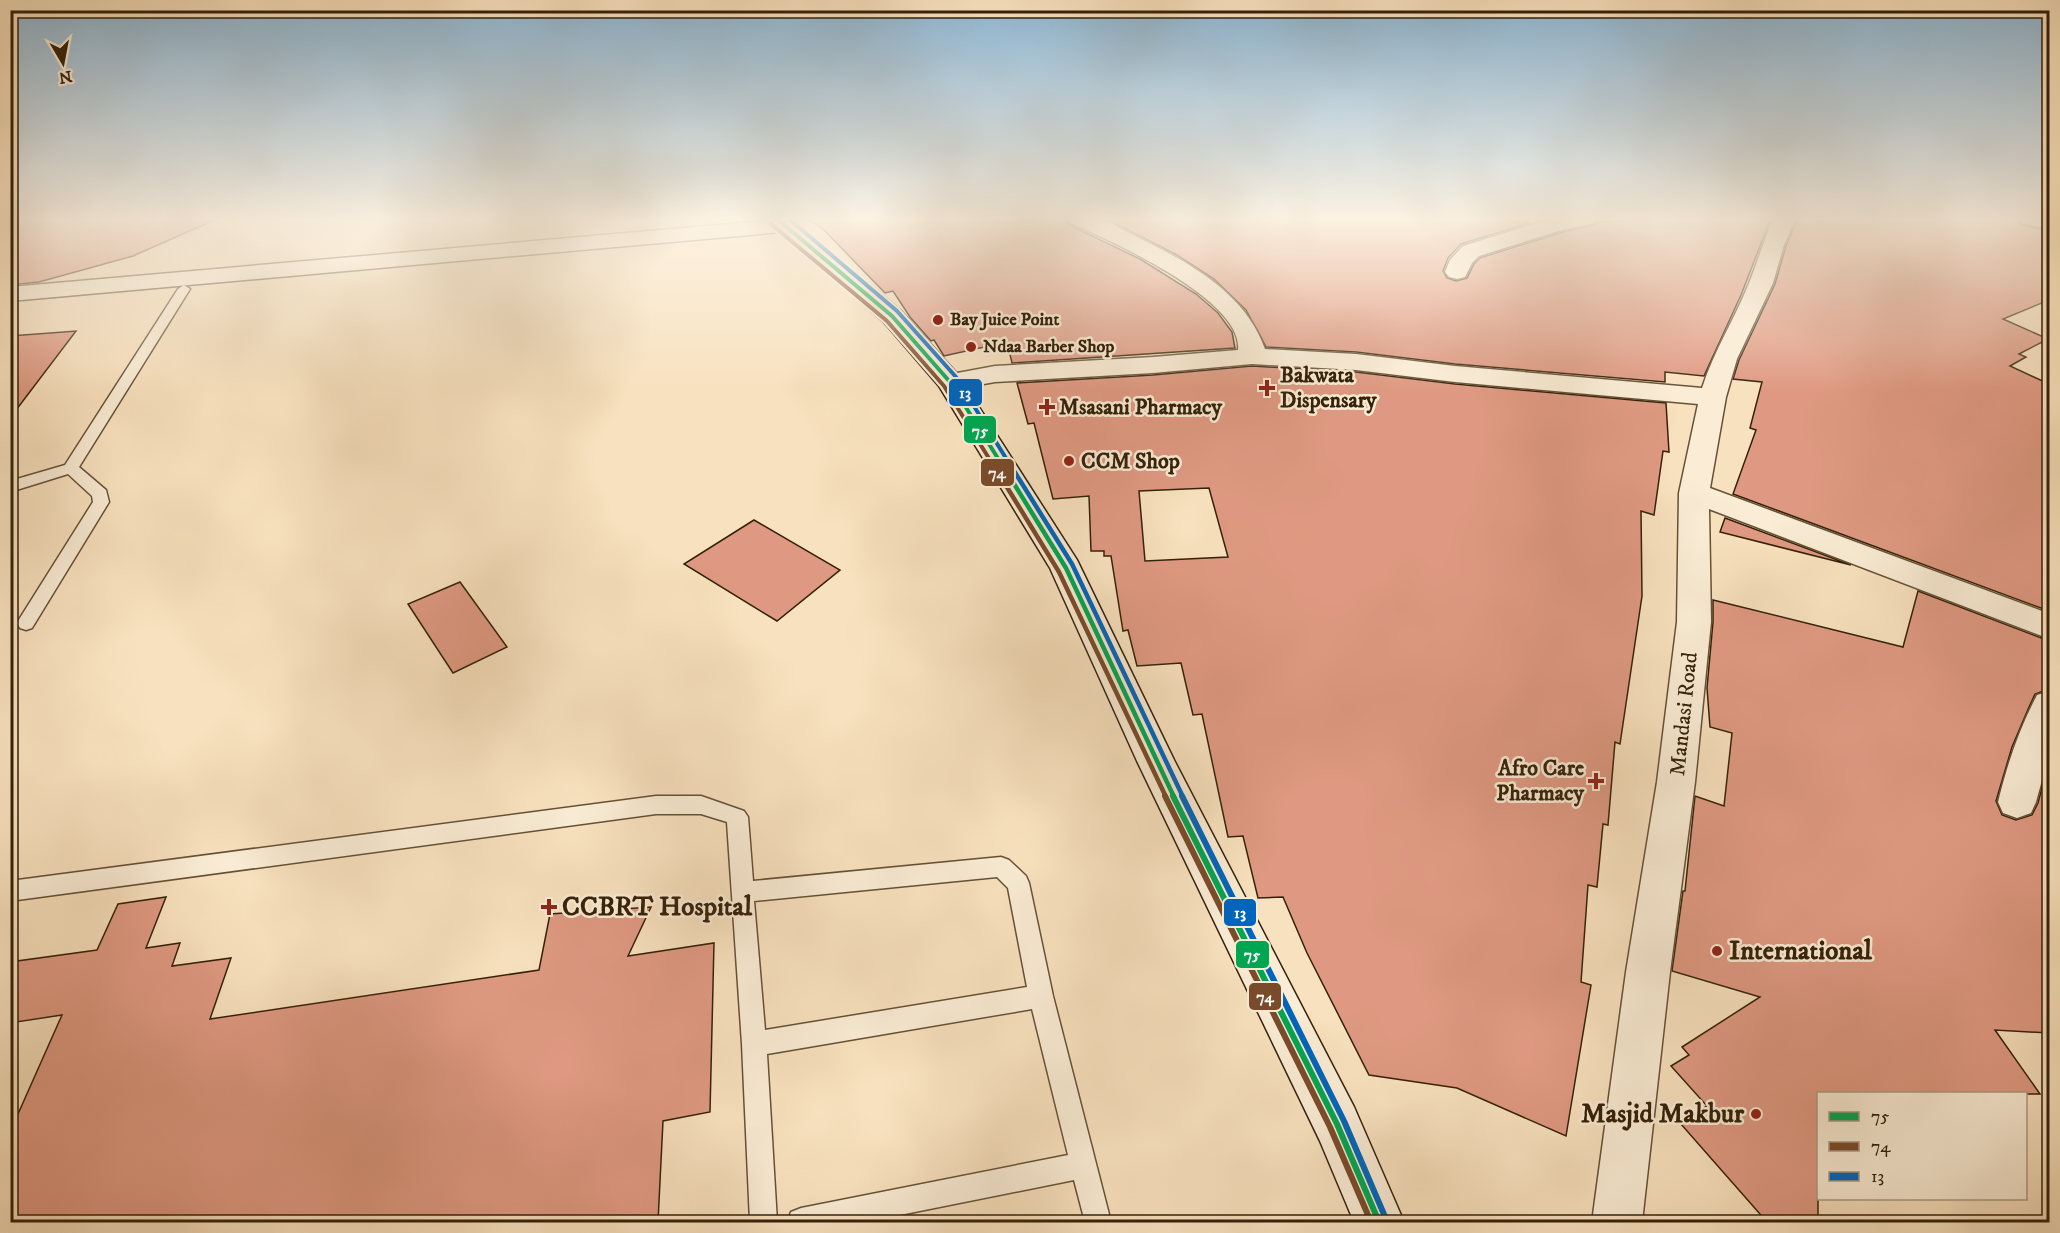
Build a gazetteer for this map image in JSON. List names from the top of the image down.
{
  "streets": {
    "street": ["Mandasi Road"]
  },
  "places": {
    "other": [
      "Bay Juice Point",
      "Ndaa Barber Shop",
      "CCM Shop",
      "International",
      "Masjid Makbur"
    ],
    "health": [
      "Bakwata Dispensary",
      "Msasani Pharmacy",
      "Afro Care Pharmacy",
      "CCBRT Hospital"
    ]
  },
  "lines": ["transit line 75", "transit line 74", "transit line 13"],
  "legend": ["75", "74", "13"],
  "north": "bottom"
}
